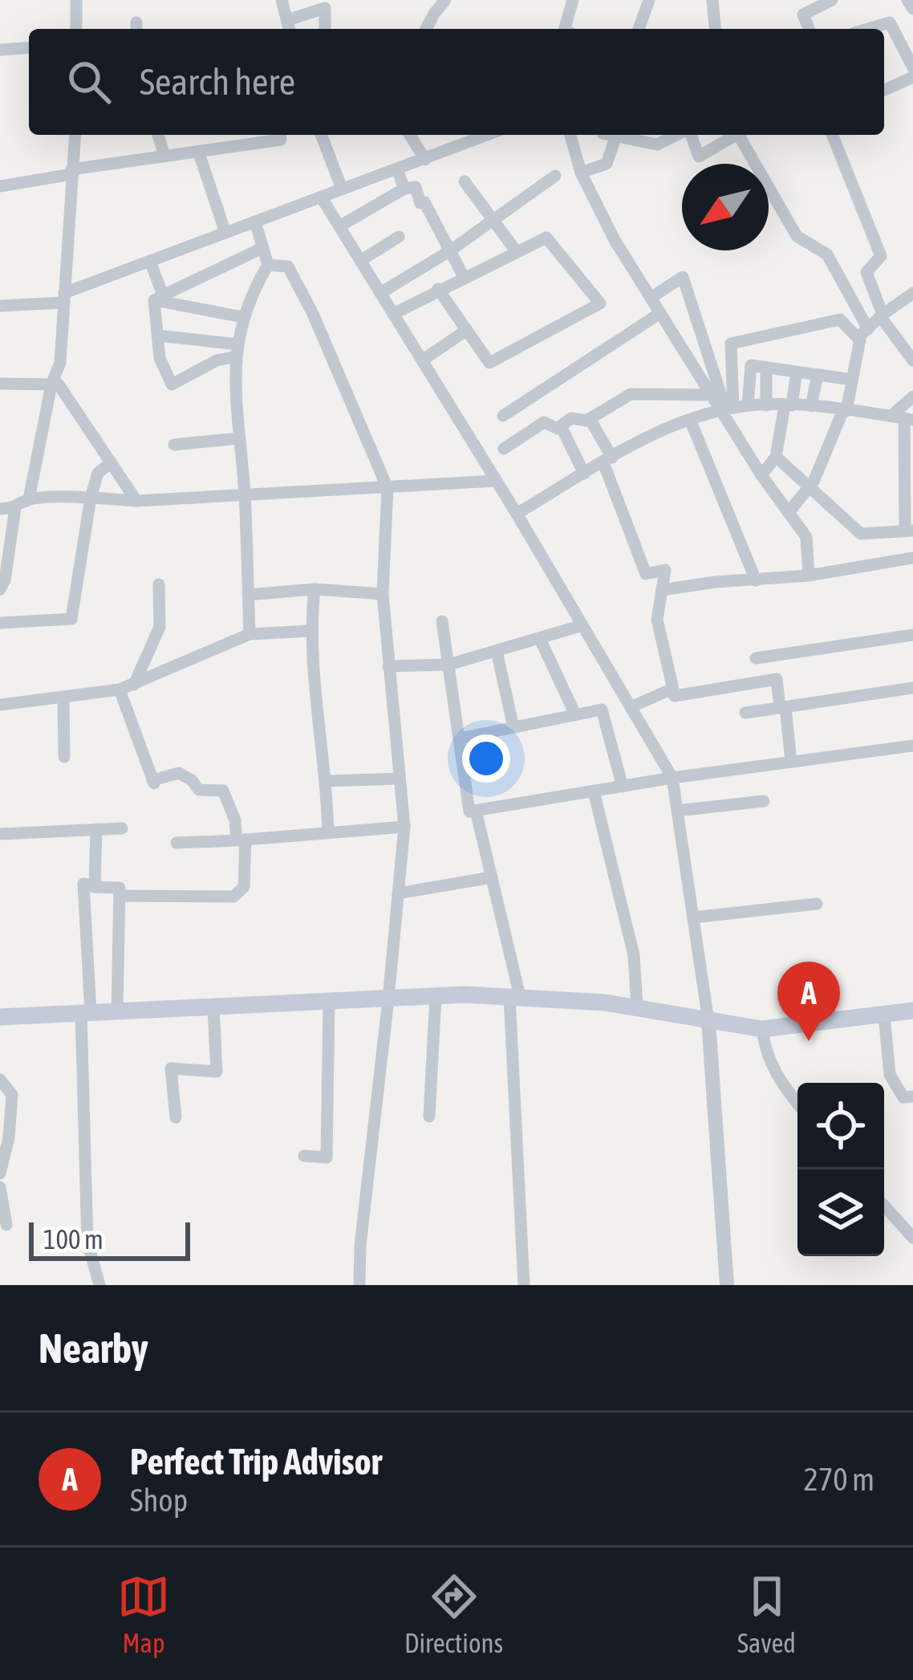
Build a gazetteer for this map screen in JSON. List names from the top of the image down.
{
  "scale_bar": "100 m",
  "north": "bottom left",
  "page": {
    "search": "Search here",
    "pins": "A",
    "scale": "100 m",
    "heading": "Nearby",
    "list": [
      {
        "mark": "A",
        "name": "Perfect Trip Advisor",
        "note": "Shop",
        "value": "270 m"
      }
    ],
    "nav": ["Map", "Directions", "Saved"]
  }
}
